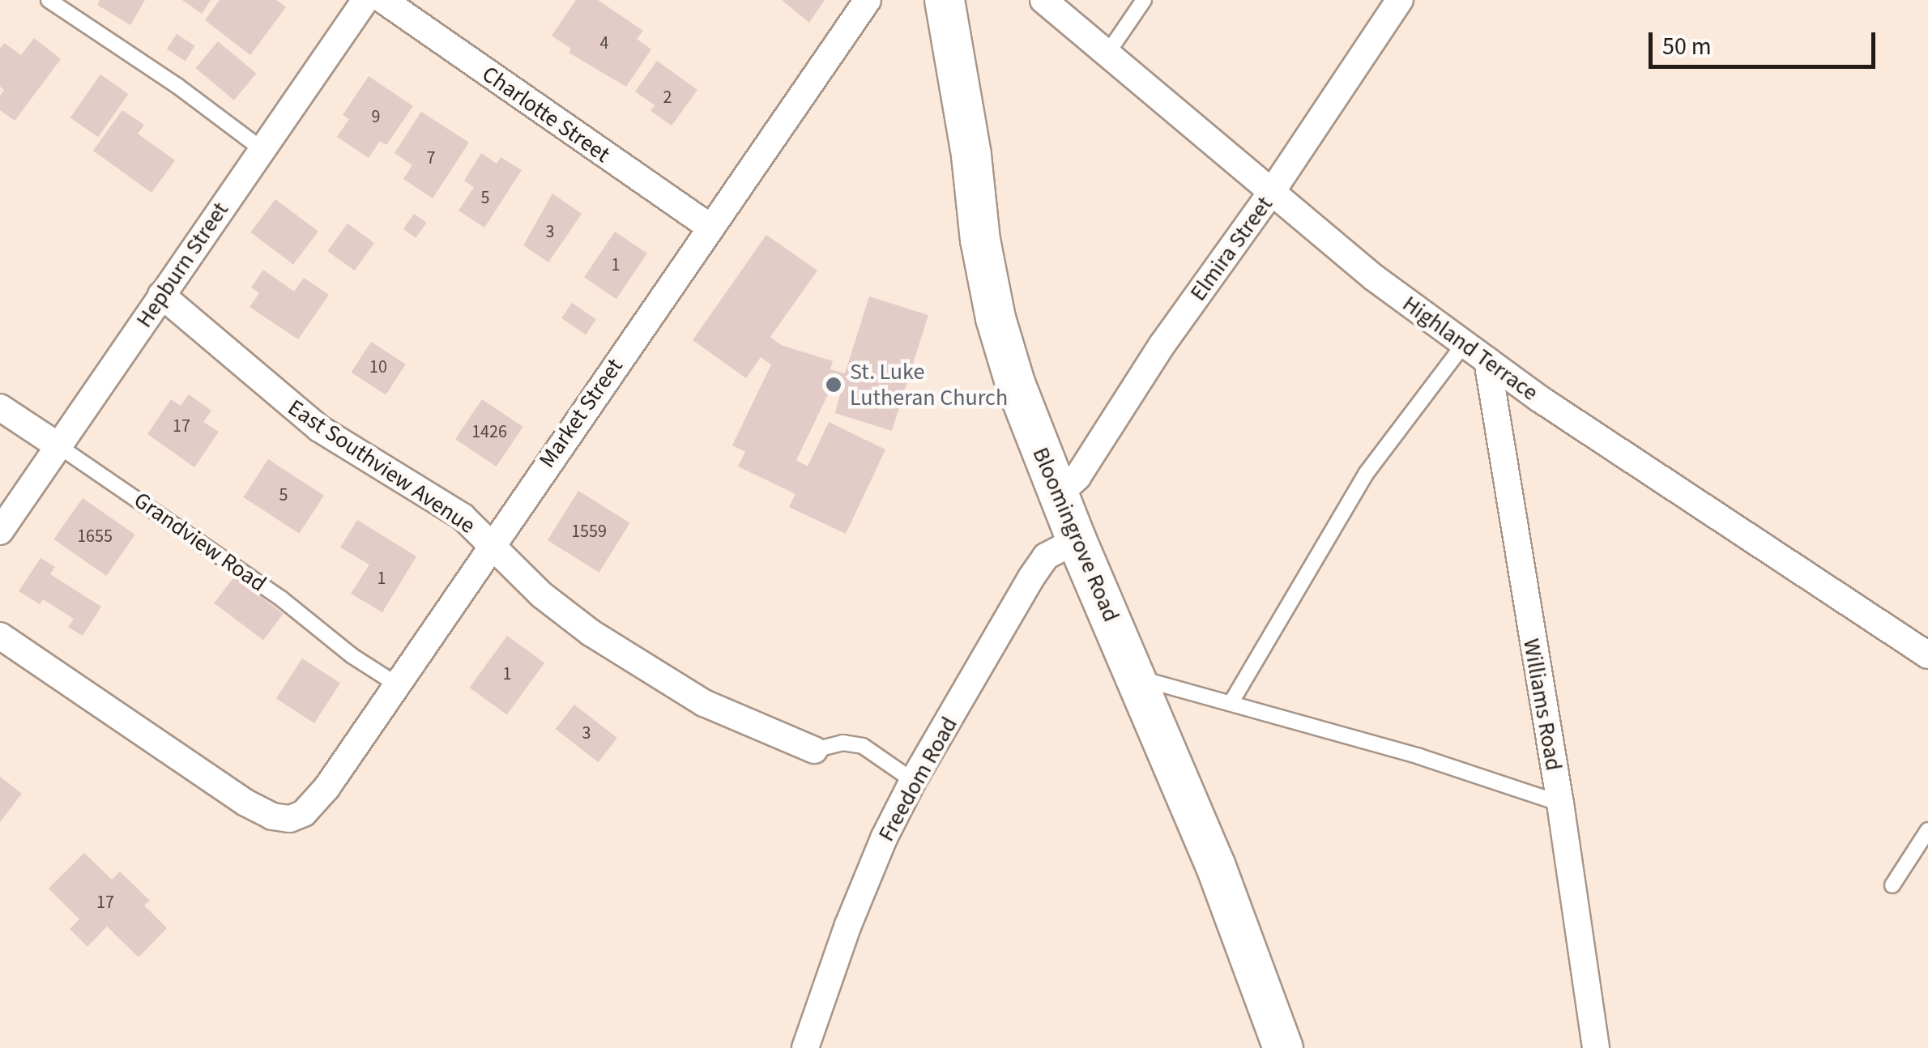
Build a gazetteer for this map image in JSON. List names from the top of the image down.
{
  "streets": {
    "main road": ["Bloomingrove Road"],
    "street": [
      "Charlotte Street",
      "Elmira Street",
      "Hepburn Street",
      "Highland Terrace",
      "Market Street",
      "East Southview Avenue",
      "Grandview Road",
      "Williams Road",
      "Freedom Road"
    ]
  },
  "crossings": [
    ["Charlotte Street", "Market Street"],
    ["Elmira Street", "Highland Terrace"],
    ["Elmira Street", "Bloomingrove Road"],
    ["Hepburn Street", "East Southview Avenue"],
    ["Hepburn Street", "Grandview Road"],
    ["Highland Terrace", "Williams Road"],
    ["Market Street", "East Southview Avenue"],
    ["Market Street", "Grandview Road"],
    ["Bloomingrove Road", "Freedom Road"]
  ],
  "places": ["St. Luke Lutheran Church"],
  "house_numbers": [
    "4",
    "2",
    "9",
    "7",
    "5",
    "3",
    "1",
    "10",
    "17",
    "1426",
    "5",
    "1559",
    "1655",
    "1",
    "1",
    "3",
    "17"
  ],
  "scale_bar": "50 m"
}
